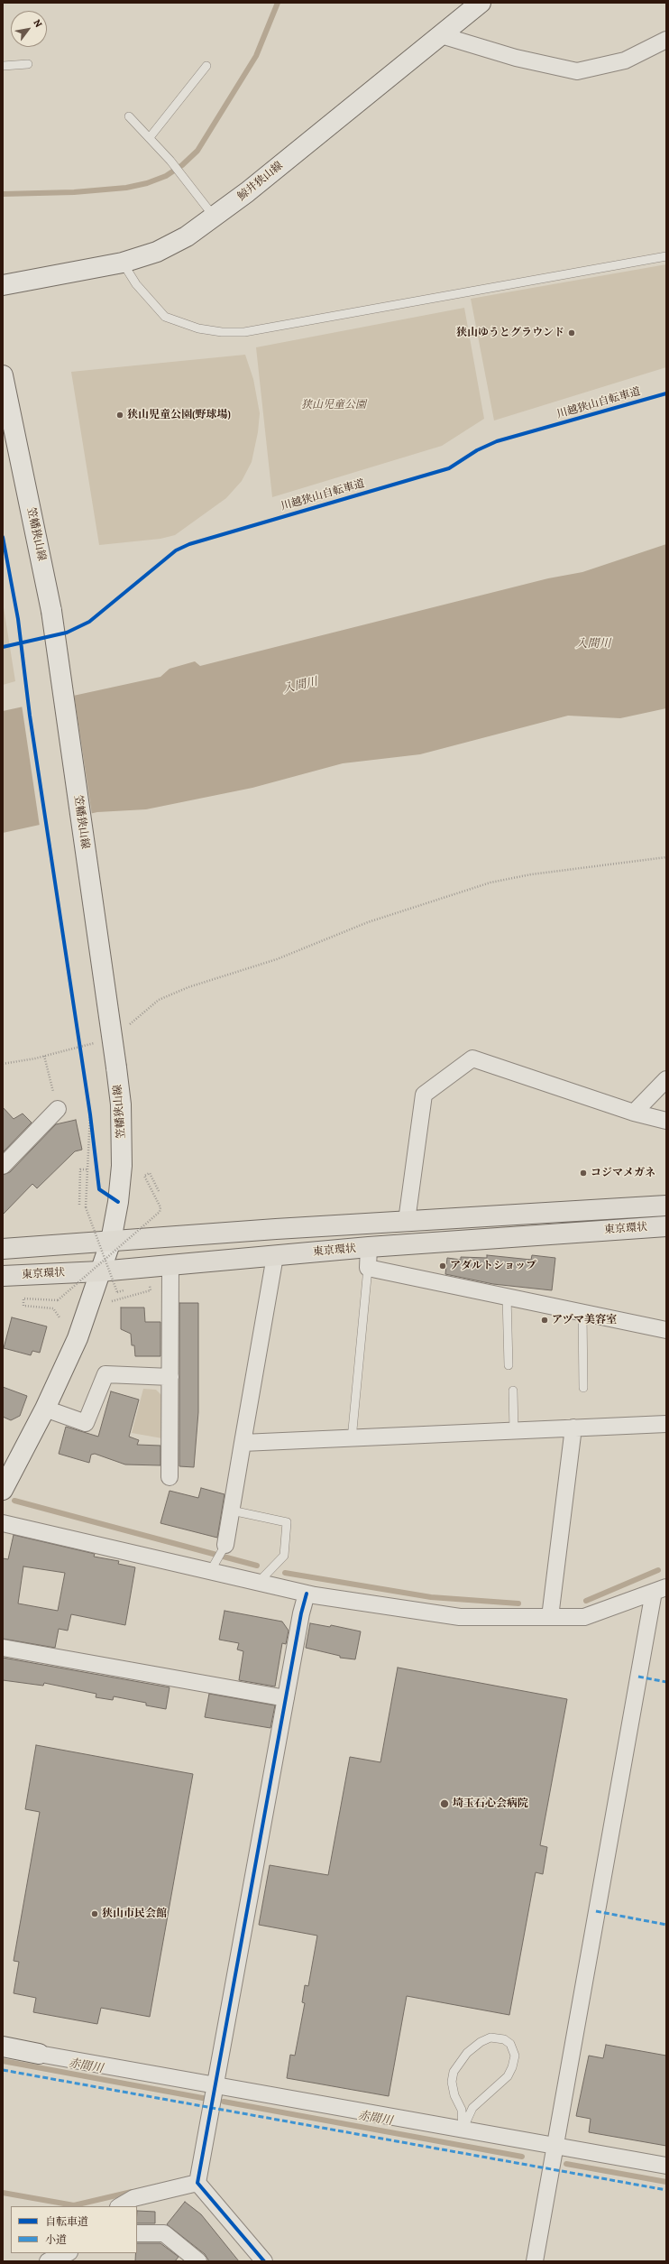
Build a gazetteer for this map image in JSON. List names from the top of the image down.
{
  "streets": {
    "highway": ["東京環状"],
    "main road": ["鯨井狭山線", "笠幡狭山線"],
    "cycle path": ["川越狭山自転車道"]
  },
  "crossings": [
    ["笠幡狭山線", "東京環状"]
  ],
  "water": ["入間川", "赤間川"],
  "parks": ["狭山児童公園"],
  "places": [
    "狭山ゆうとグラウンド",
    "狭山児童公園(野球場)",
    "コジマメガネ",
    "アダルトショップ",
    "アヅマ美容室",
    "埼玉石心会病院",
    "狭山市民会館"
  ],
  "legend": ["自転車道", "小道"],
  "north": "top right"
}
